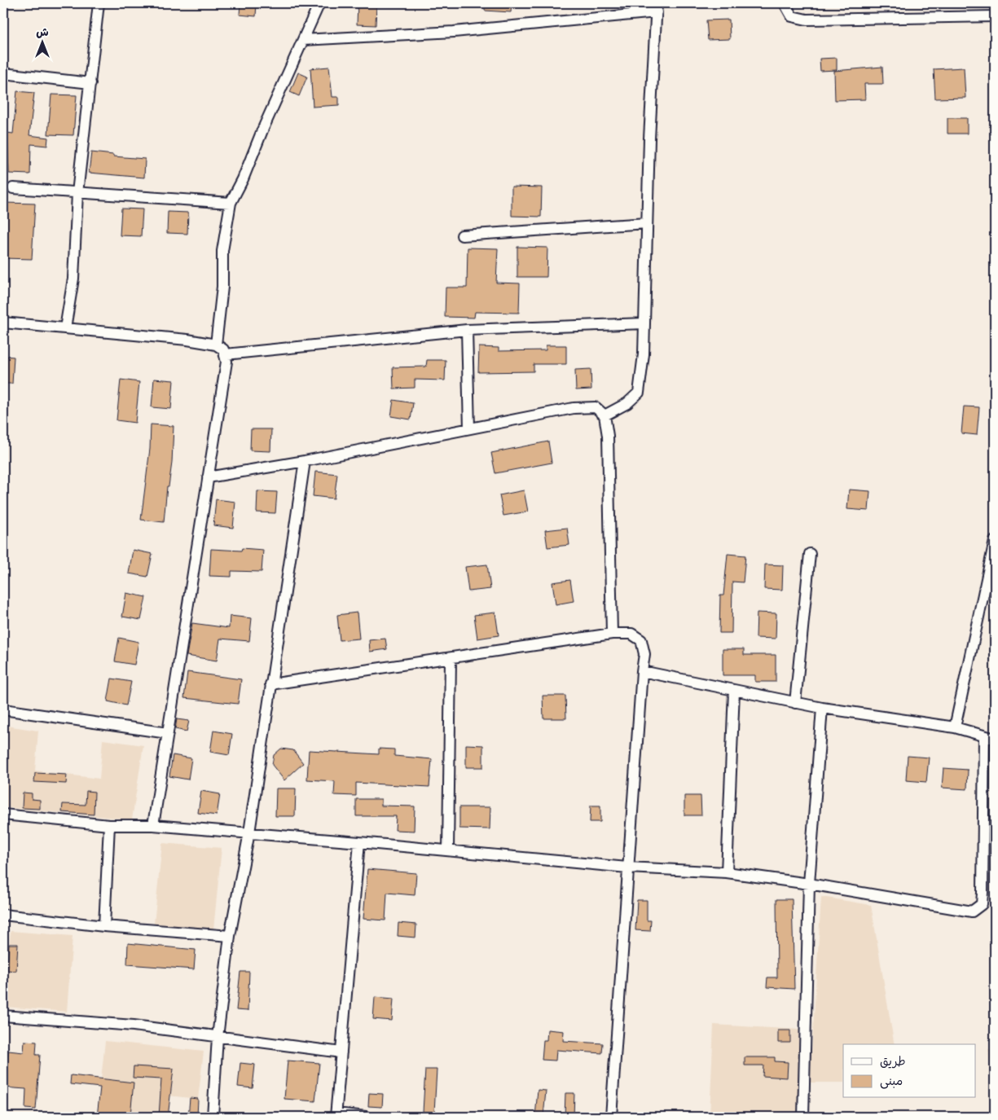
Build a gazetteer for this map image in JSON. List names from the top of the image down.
{
  "legend": ["طريق", "مبنى"],
  "north": "top"
}
